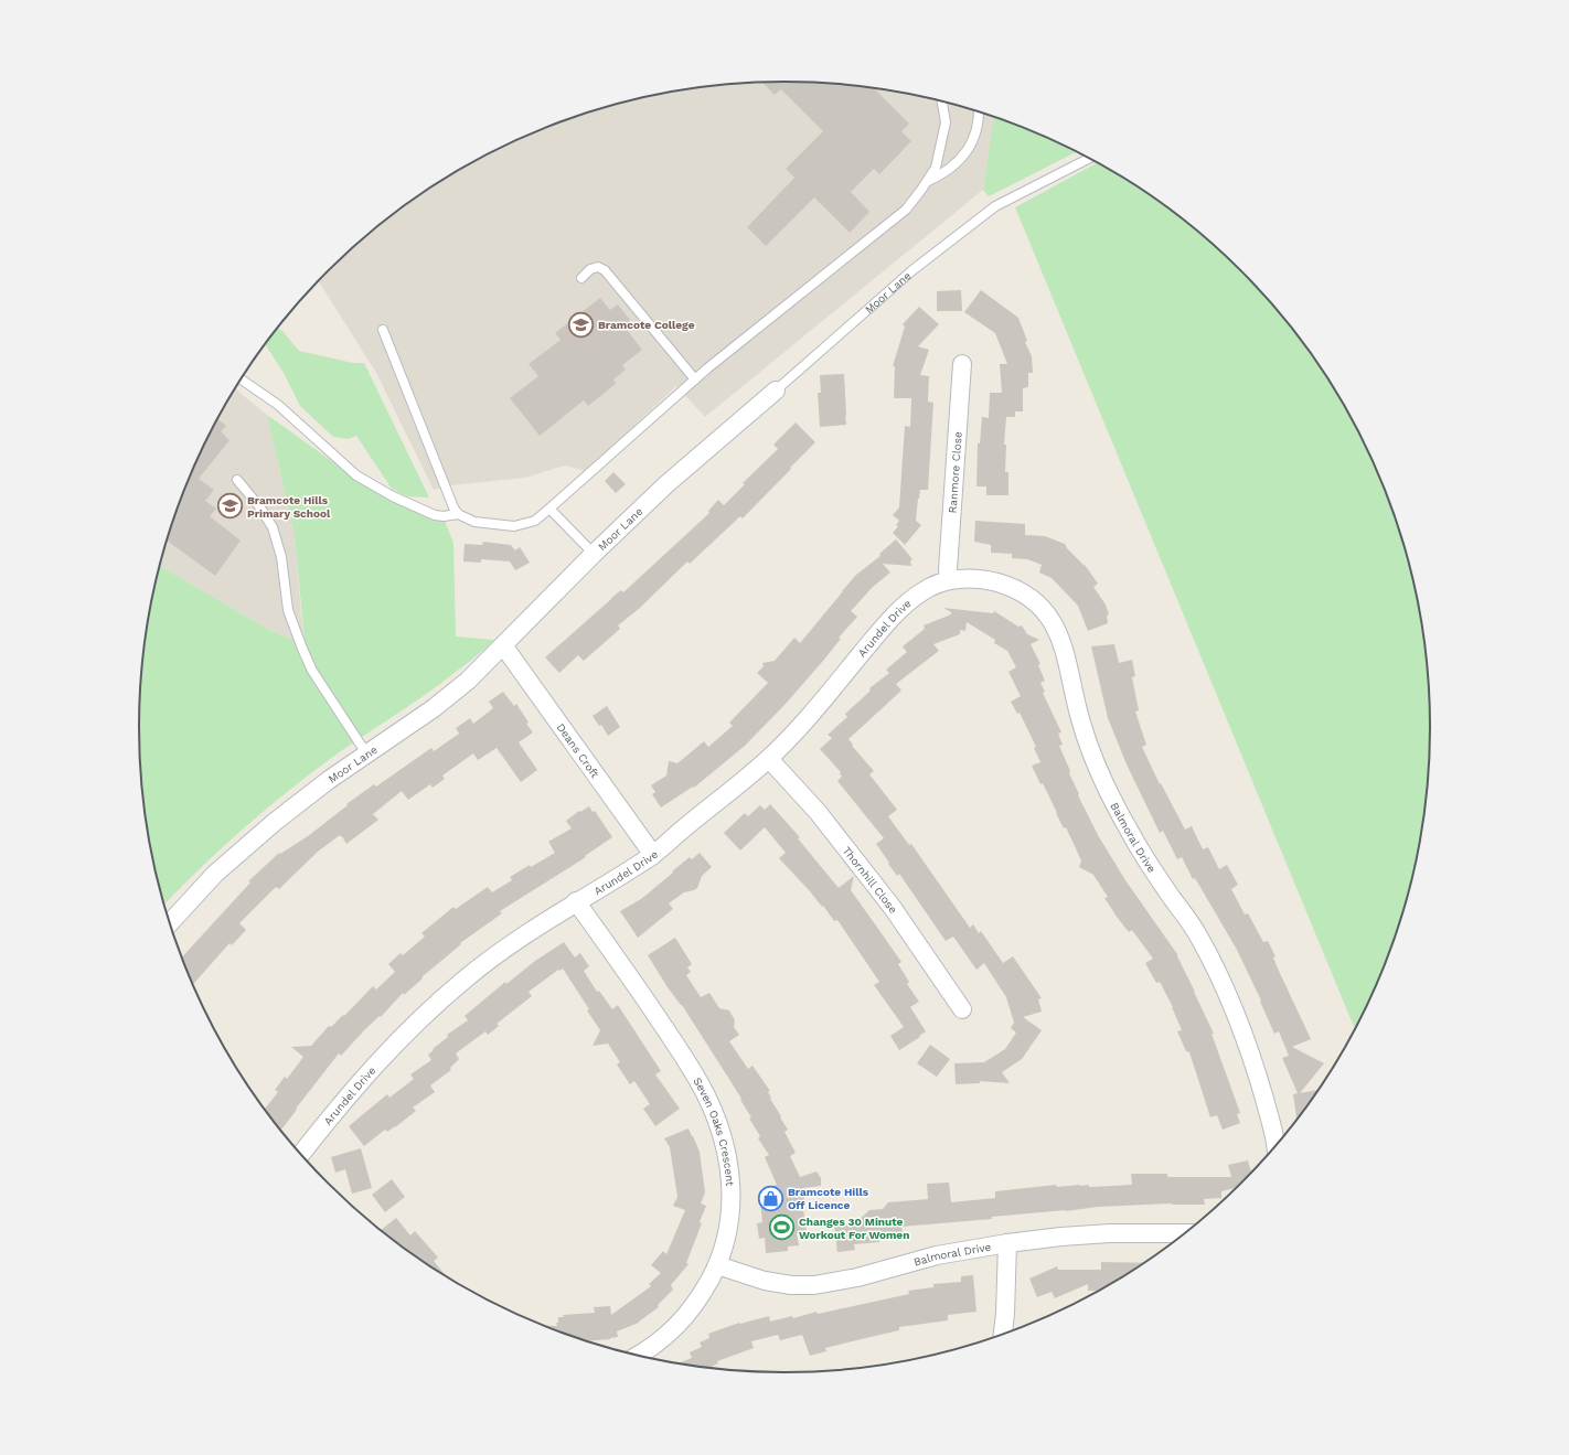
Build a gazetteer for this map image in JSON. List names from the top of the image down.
{
  "streets": {
    "street": [
      "Moor Lane",
      "Ranmore Close",
      "Arundel Drive",
      "Deans Croft",
      "Balmoral Drive",
      "Thornhill Close",
      "Seven Oaks Crescent"
    ]
  },
  "crossings": [
    ["Moor Lane", "Deans Croft"],
    ["Ranmore Close", "Arundel Drive"],
    ["Ranmore Close", "Balmoral Drive"],
    ["Arundel Drive", "Deans Croft"],
    ["Arundel Drive", "Balmoral Drive"],
    ["Arundel Drive", "Thornhill Close"],
    ["Arundel Drive", "Seven Oaks Crescent"],
    ["Balmoral Drive", "Seven Oaks Crescent"]
  ],
  "places": {
    "school or university": ["Bramcote College", "Bramcote Hills Primary School"],
    "shop": ["Bramcote Hills Off Licence"],
    "sports": ["Changes 30 Minute Workout For Women"]
  }
}
